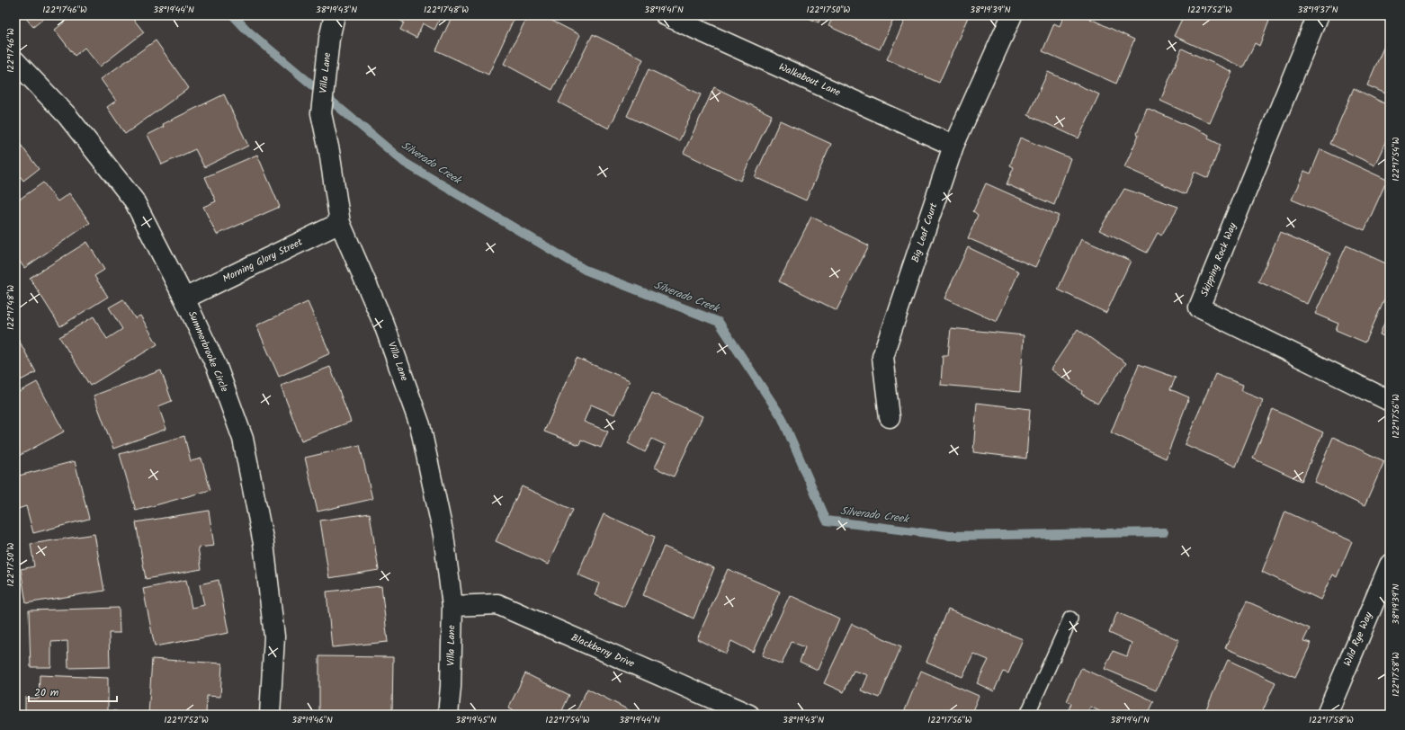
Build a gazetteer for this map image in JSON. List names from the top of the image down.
{
  "streets": {
    "street": [
      "Villa Lane",
      "Walkabout Lane",
      "Big Leaf Court",
      "Skipping Rock Way",
      "Morning Glory Street",
      "Summerbrooke Circle",
      "Wild Rye Way",
      "Blackberry Drive"
    ]
  },
  "crossings": [
    ["Villa Lane", "Morning Glory Street"],
    ["Villa Lane", "Blackberry Drive"],
    ["Walkabout Lane", "Big Leaf Court"],
    ["Morning Glory Street", "Summerbrooke Circle"]
  ],
  "water": ["Silverado Creek"],
  "scale_bar": "20 m",
  "coordinates": [
    "122°17'46\"W",
    "38°19'44\"N",
    "38°19'43\"N",
    "122°17'48\"W",
    "38°19'41\"N",
    "122°17'50\"W",
    "38°19'39\"N",
    "122°17'52\"W",
    "38°19'37\"N",
    "122°17'54\"W",
    "122°17'56\"W",
    "122°17'58\"W",
    "38°19'46\"N",
    "38°19'45\"N"
  ]
}
